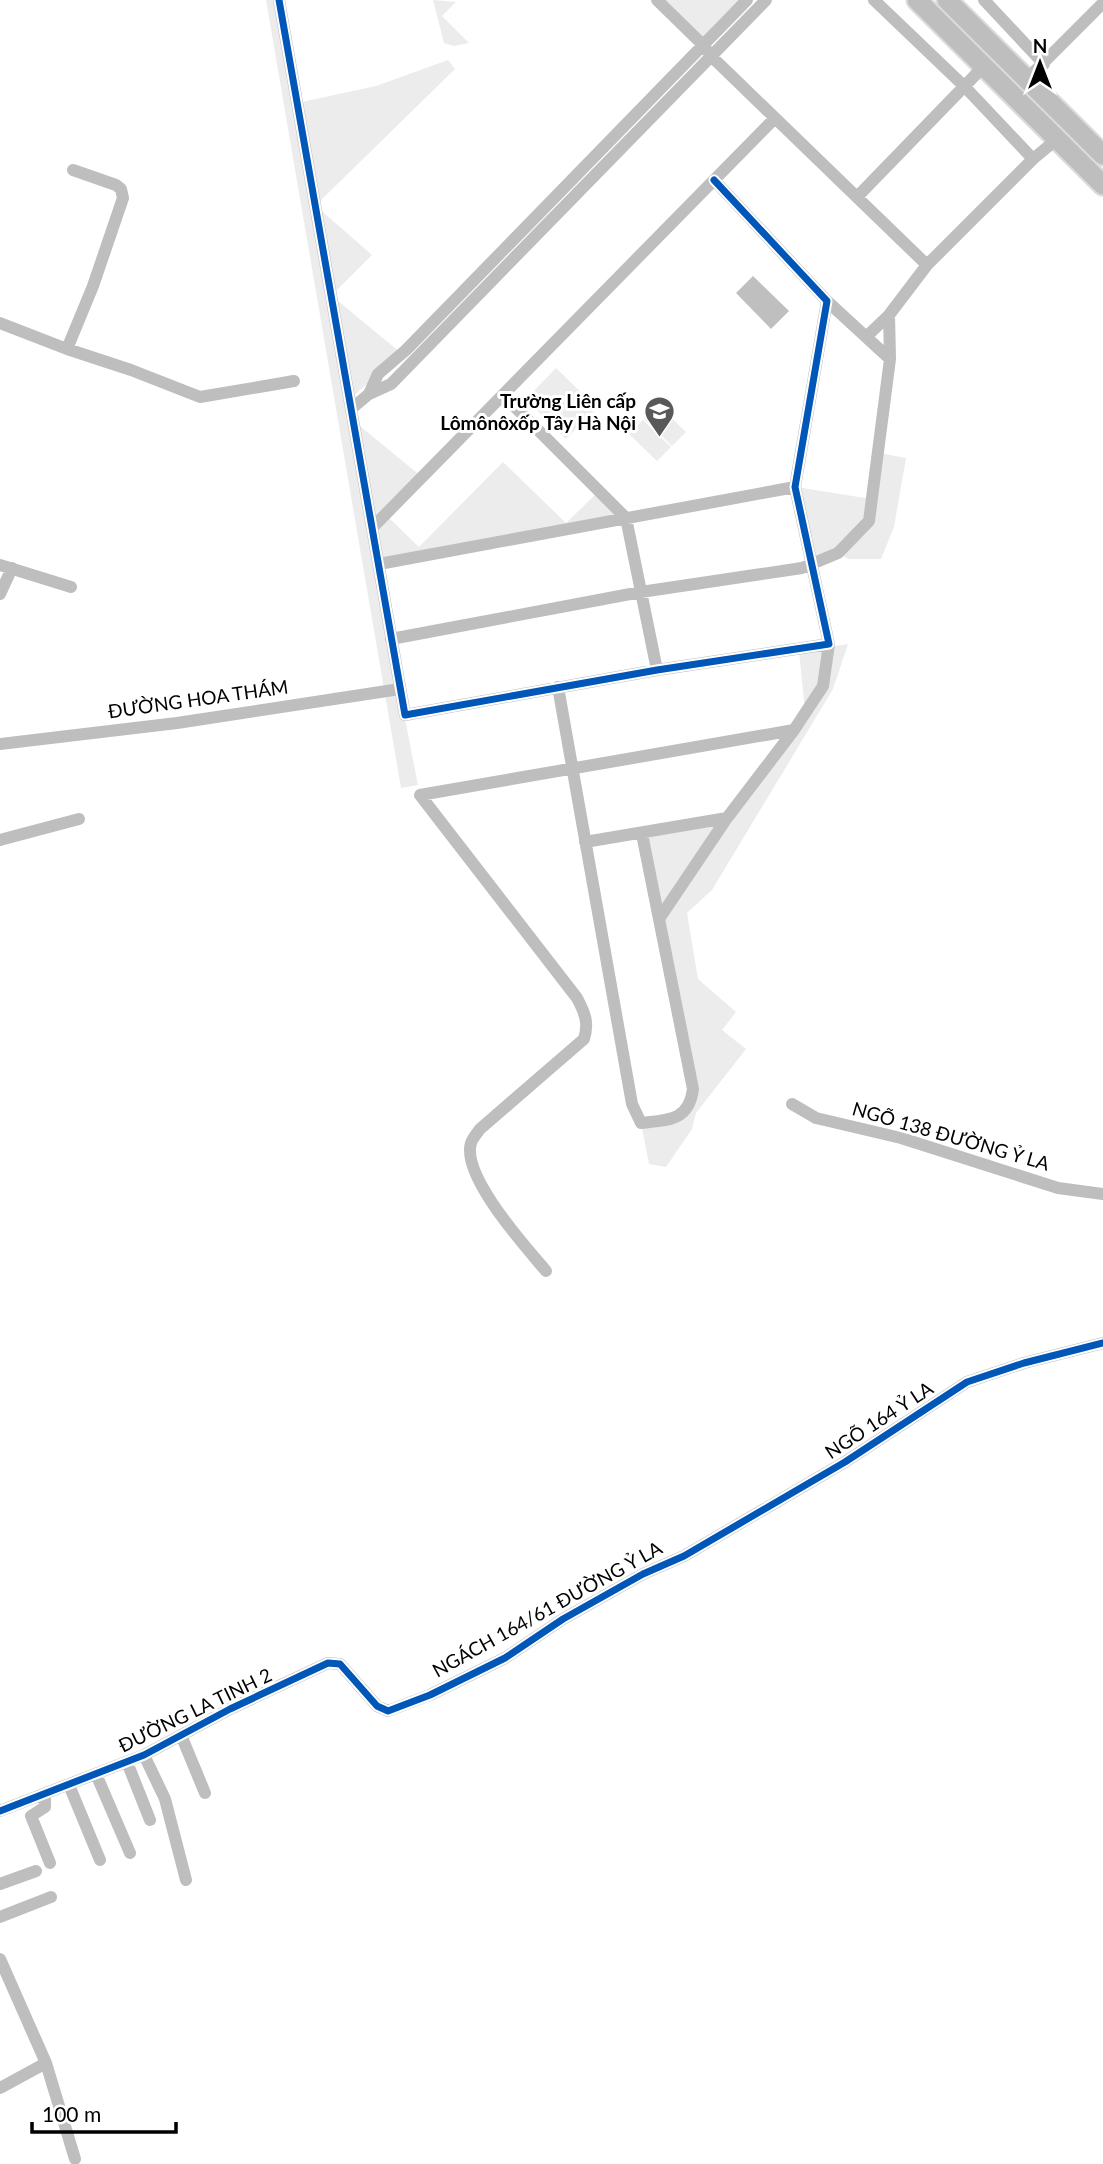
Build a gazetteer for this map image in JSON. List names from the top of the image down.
{
  "streets": {
    "street": [
      "ĐƯỜNG HOA THÁM",
      "NGÕ 138 ĐƯỜNG Ỷ LA",
      "NGÕ 164 Ỷ LA",
      "NGÁCH 164/61 ĐƯỜNG Ỷ LA",
      "ĐƯỜNG LA TINH 2"
    ]
  },
  "crossings": [
    ["NGÕ 164 Ỷ LA", "NGÁCH 164/61 ĐƯỜNG Ỷ LA"],
    ["NGÁCH 164/61 ĐƯỜNG Ỷ LA", "ĐƯỜNG LA TINH 2"]
  ],
  "places": {
    "school or university": ["Trường Liên cấp Lômônôxốp Tây Hà Nội"]
  },
  "scale_bar": "100 m",
  "north": "top"
}
